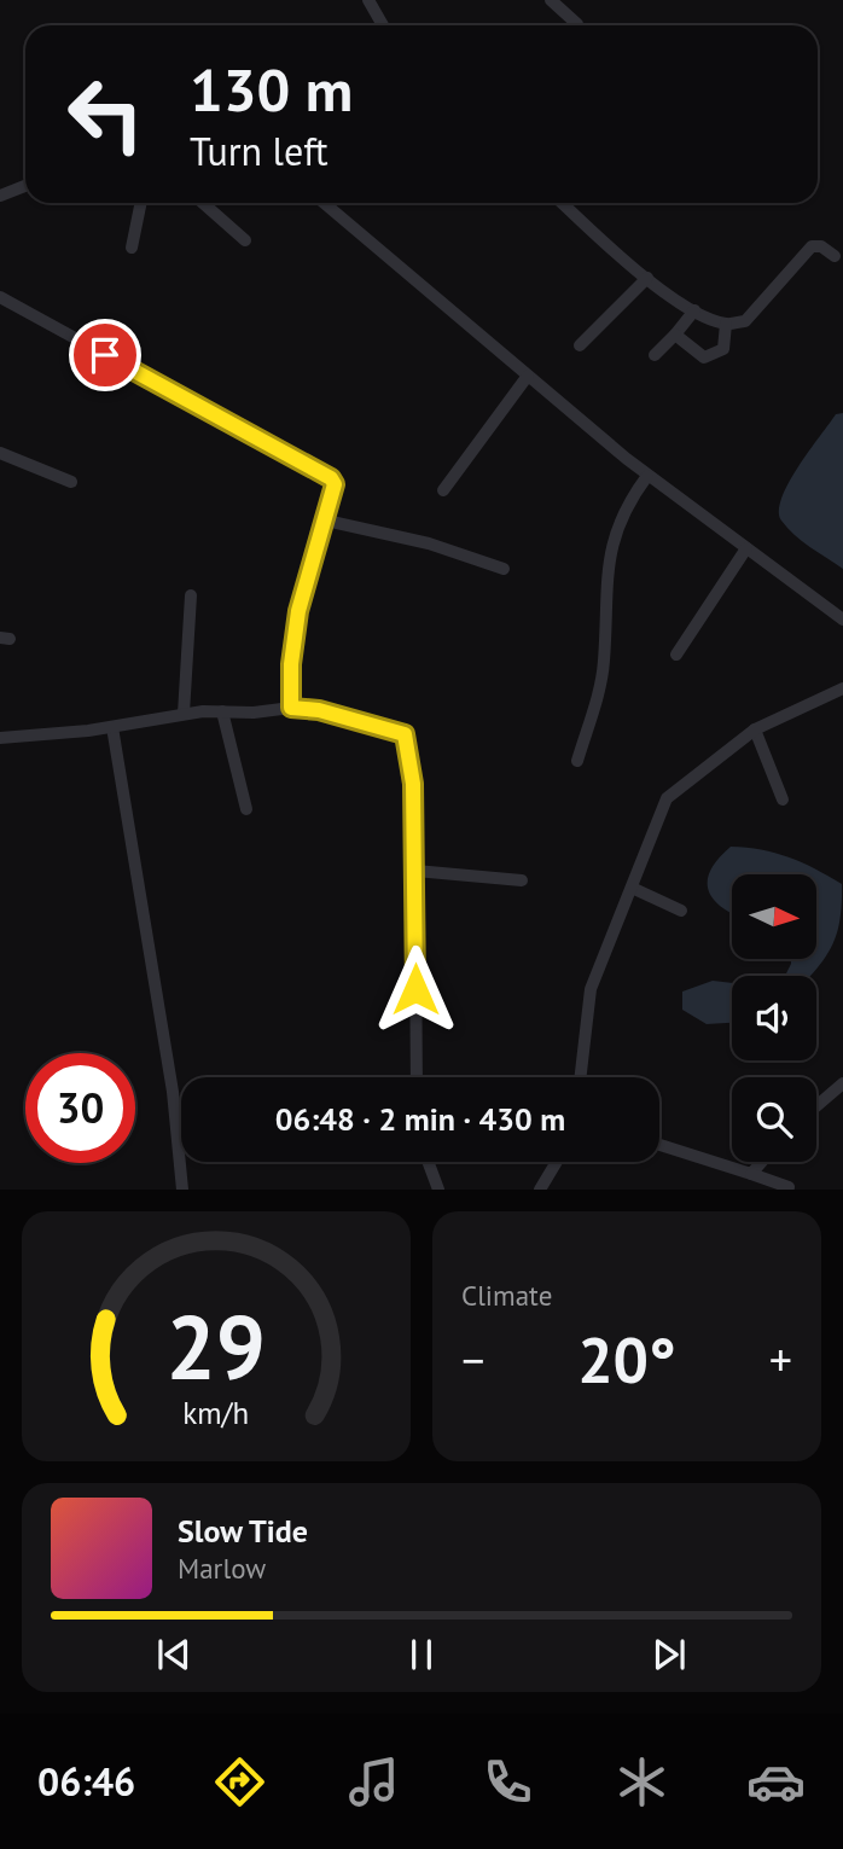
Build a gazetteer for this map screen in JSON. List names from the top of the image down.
{
  "north": "right",
  "page": {
    "turn": ["130 m", "Turn left"],
    "limit": "30",
    "trip": "06:48 · 2 min · 430 m",
    "tile": "Climate",
    "heat": ["−", "20°", "+"],
    "song": ["Slow Tide", "Marlow"],
    "tabs": "06:46",
    "gauge": ["29", "km/h"]
  }
}
